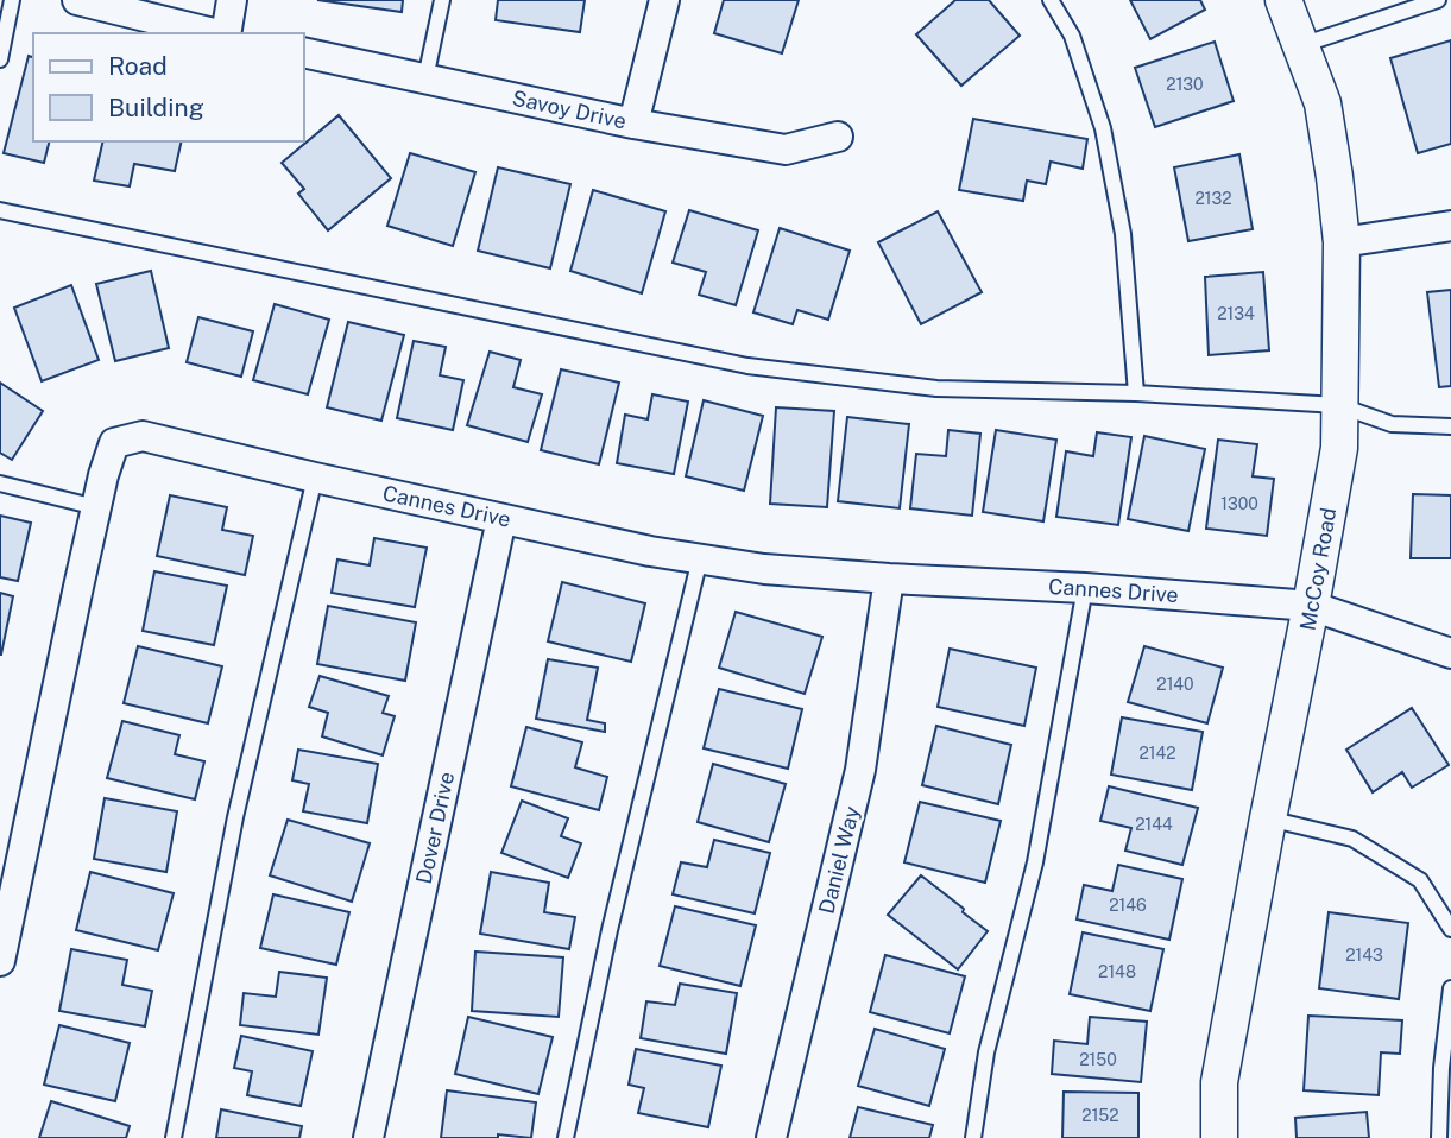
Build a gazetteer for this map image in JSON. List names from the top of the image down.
{
  "streets": {
    "street": [
      "Savoy Drive",
      "Cannes Drive",
      "McCoy Road",
      "Dover Drive",
      "Daniel Way"
    ]
  },
  "crossings": [
    ["Cannes Drive", "McCoy Road"],
    ["Cannes Drive", "Dover Drive"],
    ["Cannes Drive", "Daniel Way"]
  ],
  "house_numbers": [
    "2130",
    "2132",
    "2134",
    "1300",
    "2140",
    "2142",
    "2144",
    "2146",
    "2143",
    "2148",
    "2150",
    "2152"
  ],
  "legend": ["Road", "Building"]
}
